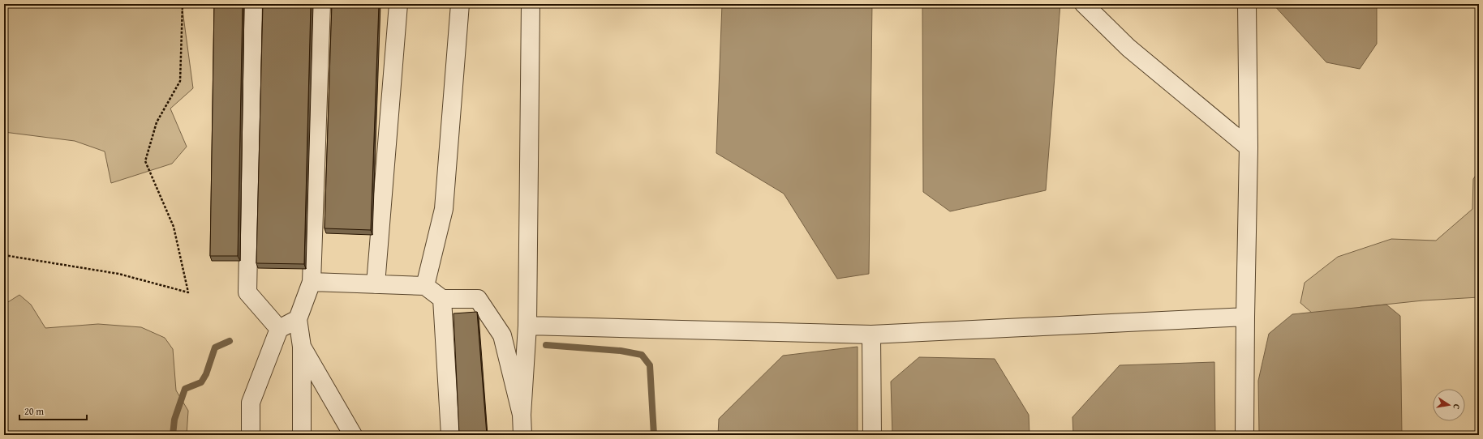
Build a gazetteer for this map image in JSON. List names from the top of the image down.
{
  "scale_bar": "20 m",
  "north": "right"
}
